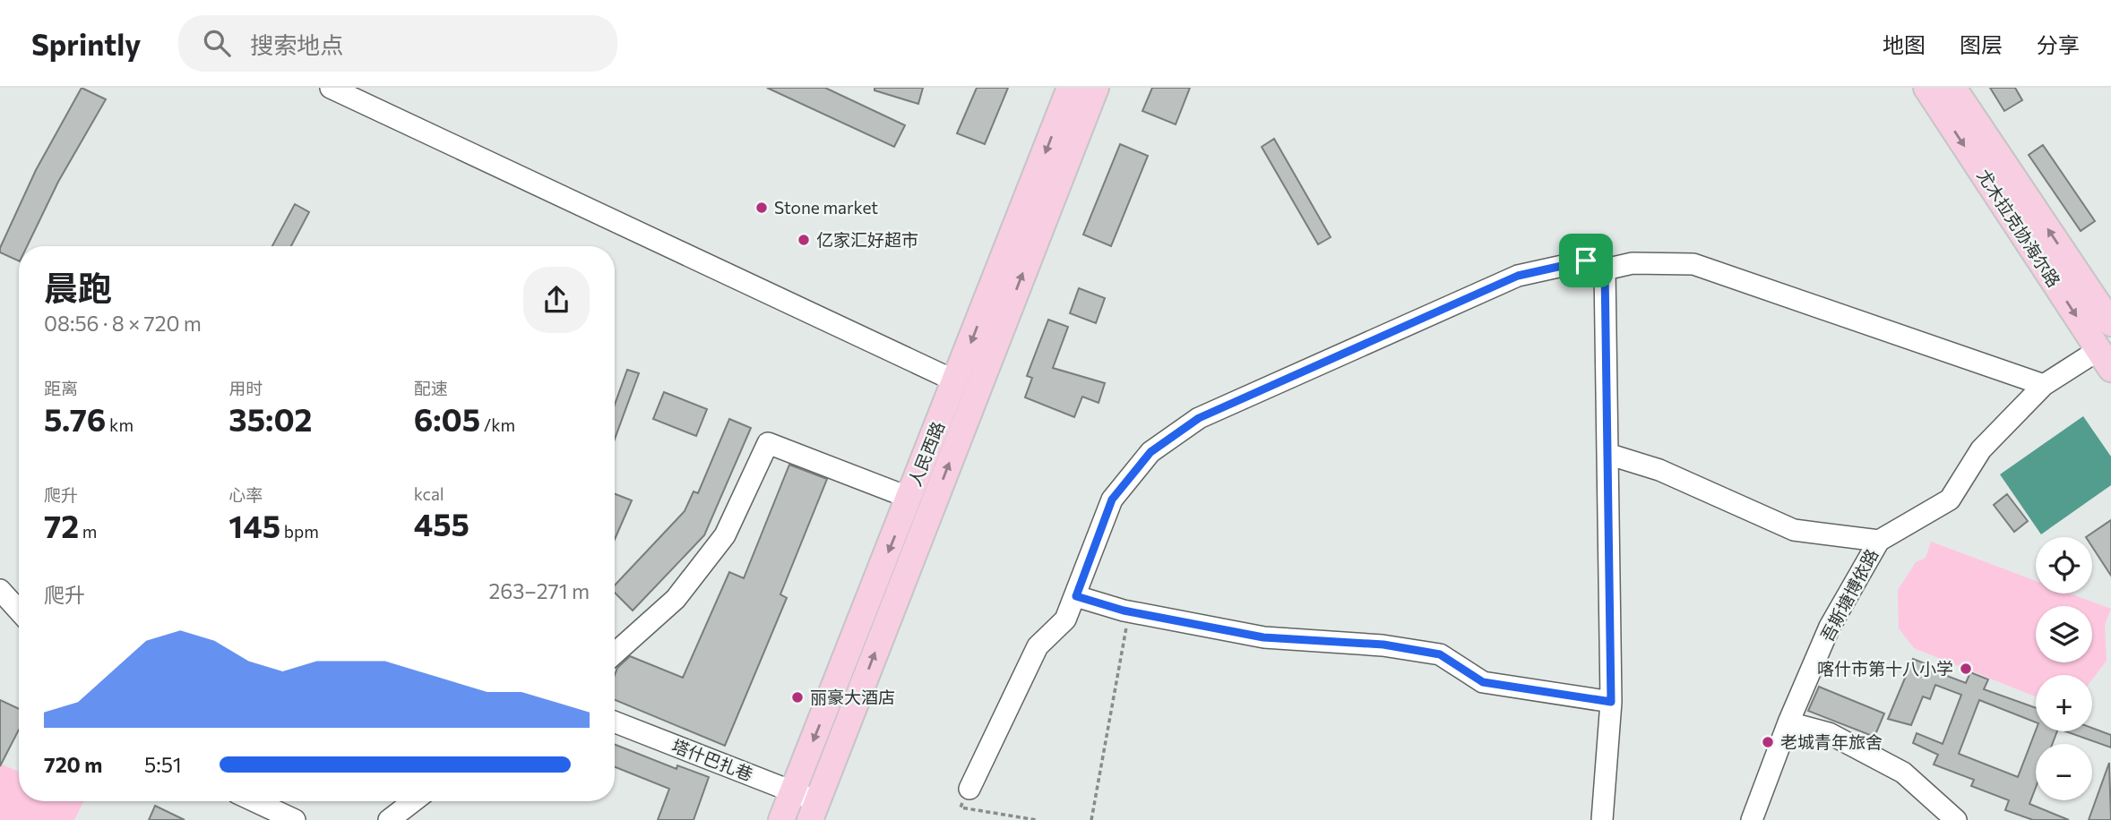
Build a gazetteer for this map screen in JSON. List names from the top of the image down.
{
  "streets": {
    "main road": ["尤木拉克协海尔路", "人民西路"],
    "street": ["吾斯塘博依路", "塔什巴扎巷"]
  },
  "crossings": [
    ["尤木拉克协海尔路", "吾斯塘博依路"],
    ["人民西路", "塔什巴扎巷"]
  ],
  "places": [
    "Stone market",
    "亿家汇好超市",
    "喀什市第十八小学",
    "丽豪大酒店",
    "老城青年旅舍"
  ],
  "page": {
    "header": "Sprintly",
    "search": "搜索地点",
    "nav": ["地图", "图层", "分享"],
    "heading": ["晨跑", "08:56 · 8 × 720 m"],
    "stats": [
      ["距离", "5.76 km"],
      ["用时", "35:02"],
      ["配速", "6:05 /km"],
      ["爬升", "72 m"],
      ["心率", "145 bpm"],
      ["kcal", "455"]
    ],
    "map_buttons": ["+", "−"],
    "chart": ["爬升", "263–271 m"],
    "list": [
      {
        "name": "720 m",
        "note": "5:51"
      }
    ]
  }
}
